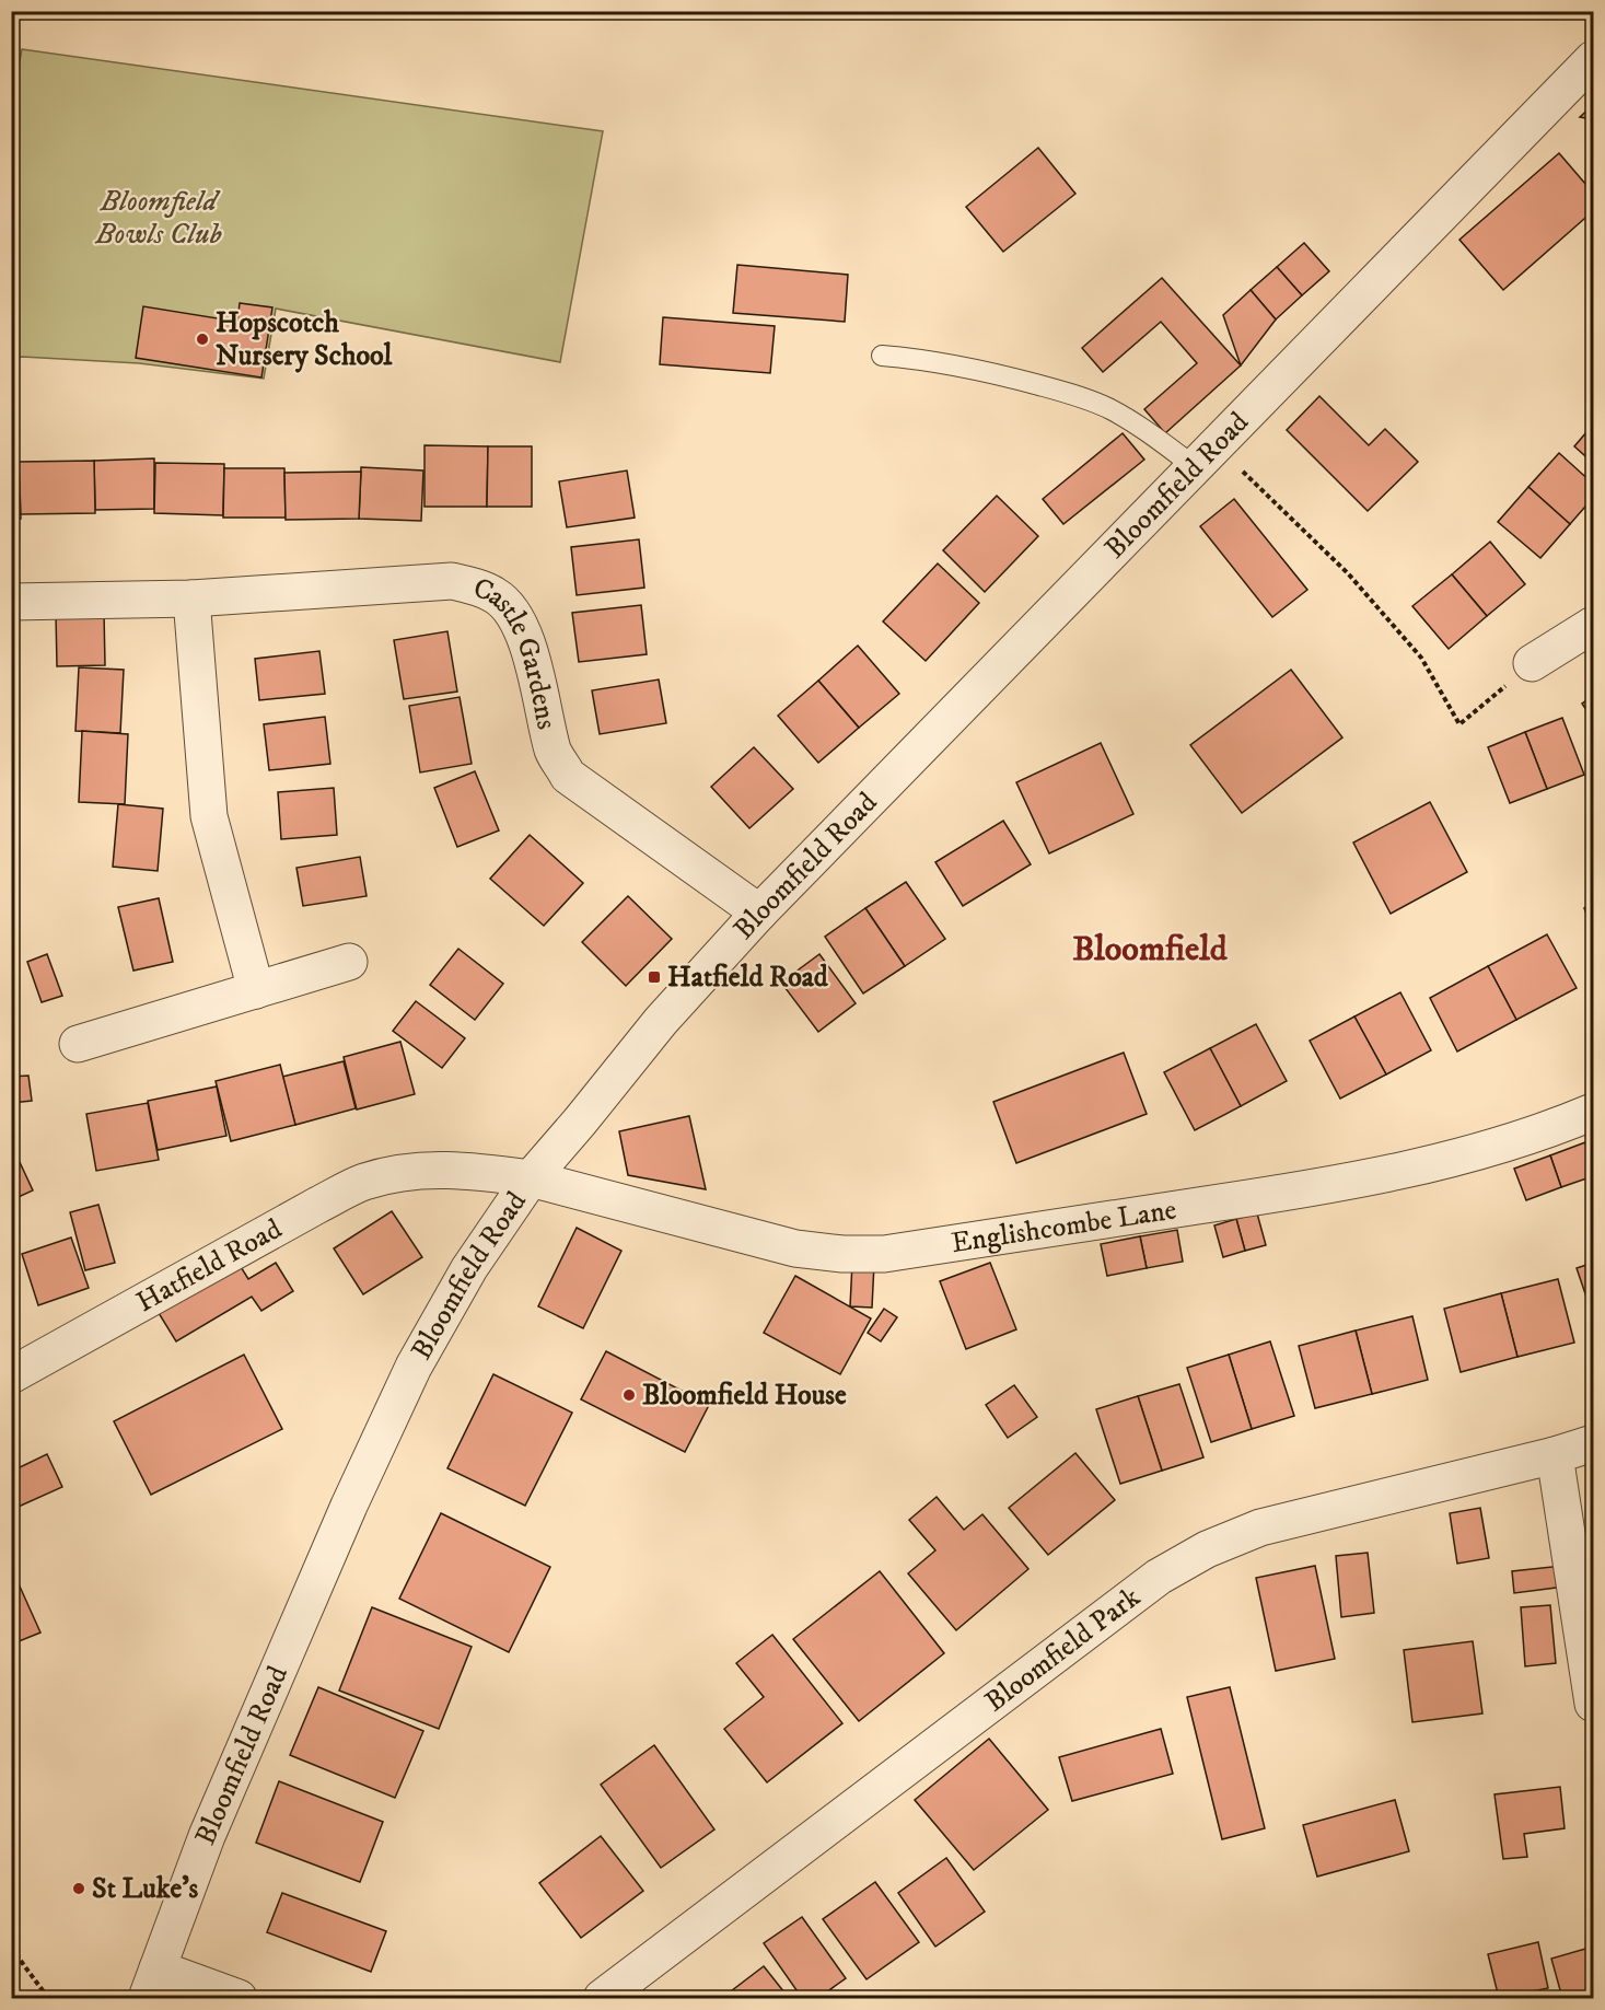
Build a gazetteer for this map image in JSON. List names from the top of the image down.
{
  "streets": {
    "street": [
      "Bloomfield Road",
      "Castle Gardens",
      "Englishcombe Lane",
      "Hatfield Road",
      "Bloomfield Park"
    ]
  },
  "crossings": [
    ["Bloomfield Road", "Castle Gardens"],
    ["Bloomfield Road", "Englishcombe Lane"],
    ["Bloomfield Road", "Hatfield Road"],
    ["Englishcombe Lane", "Hatfield Road"]
  ],
  "districts": ["Bloomfield"],
  "parks": ["Bloomfield Bowls Club"],
  "places": {
    "other": ["Hopscotch Nursery School", "Bloomfield House", "St Luke's"],
    "transit": ["Hatfield Road"]
  }
}
